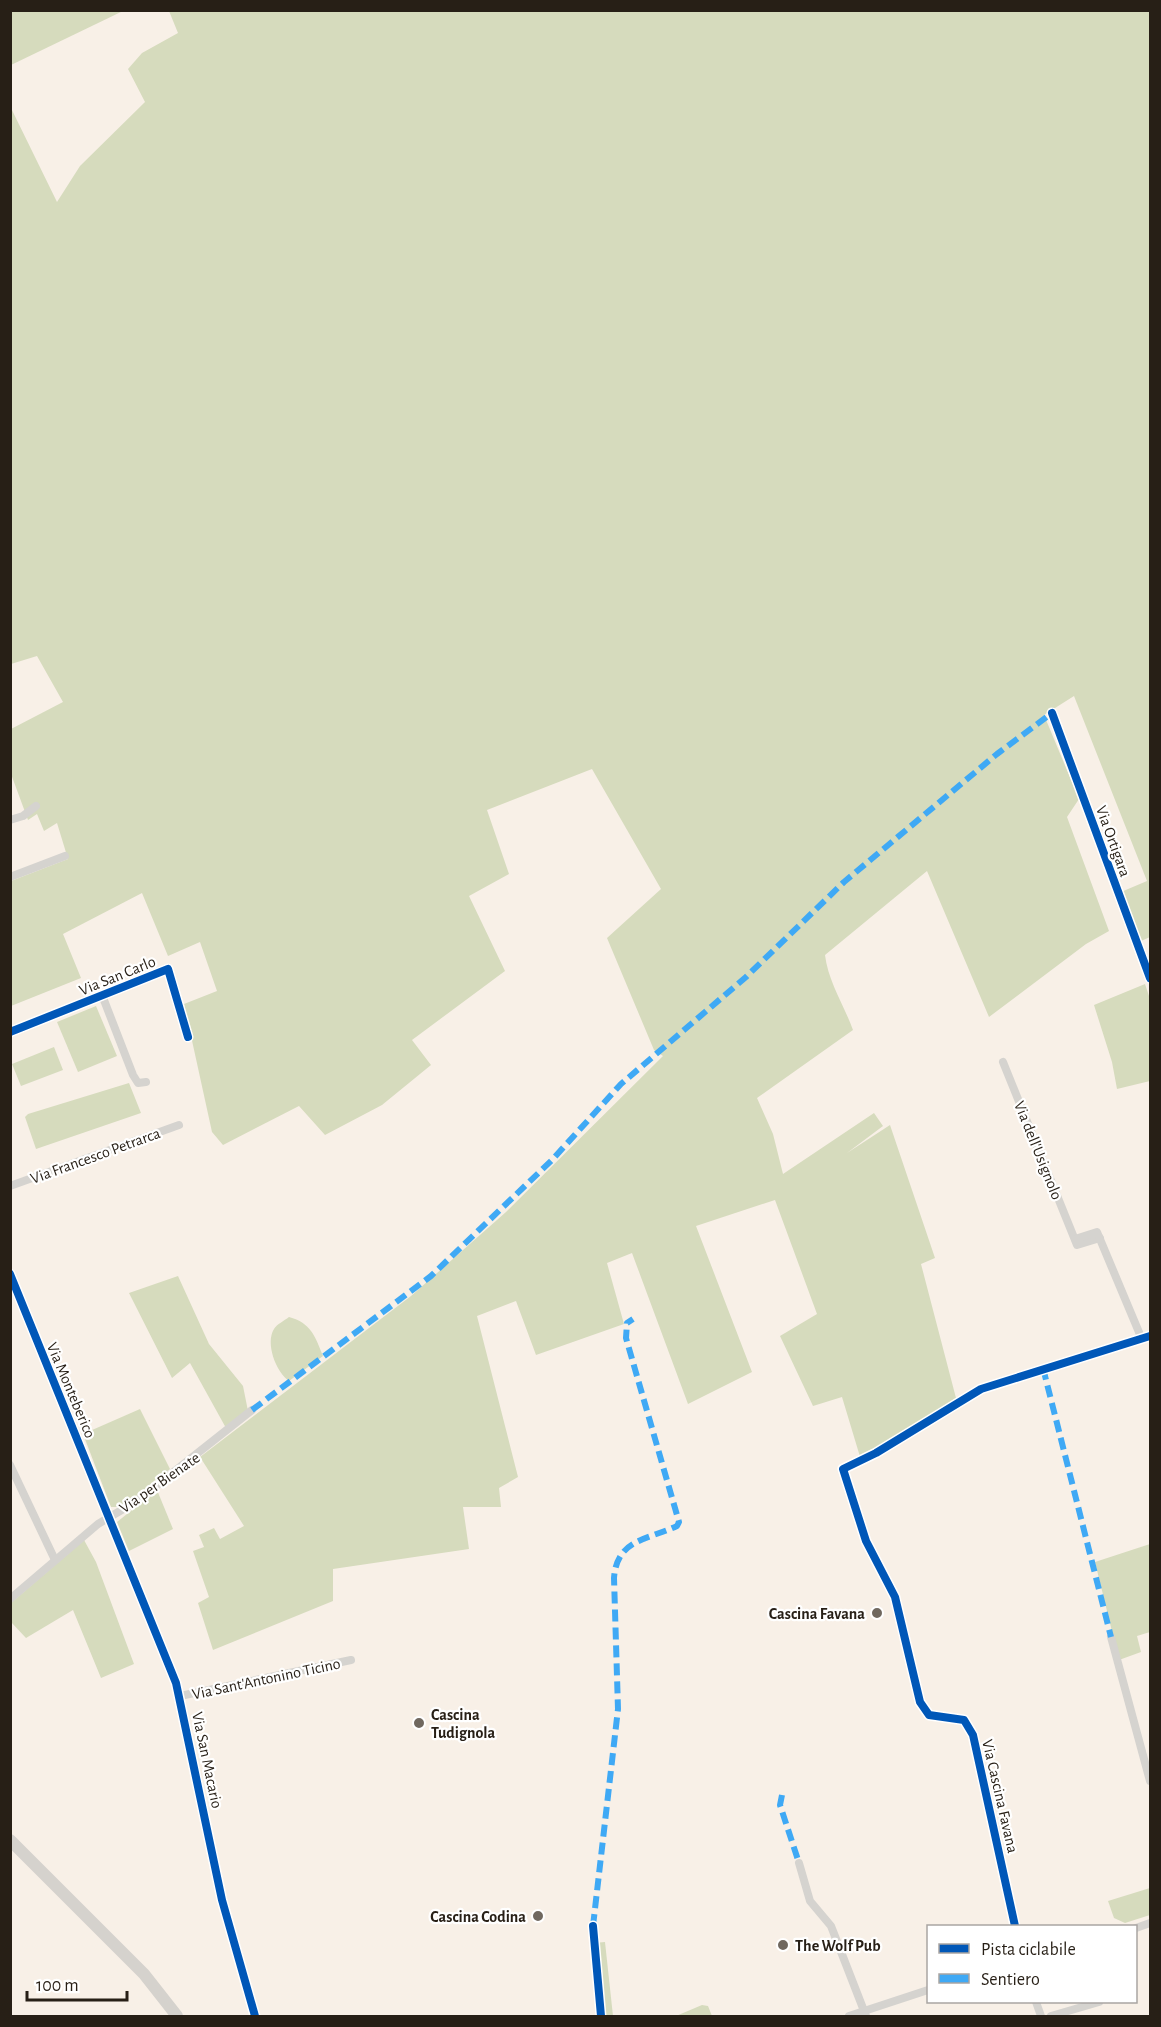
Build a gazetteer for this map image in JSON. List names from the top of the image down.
{
  "streets": {
    "street": [
      "Via Ortigara",
      "Via San Carlo",
      "Via dell'Usignolo",
      "Via Francesco Petrarca",
      "Via Monteberico",
      "Via per Bienate",
      "Via Sant'Antonino Ticino",
      "Via San Macario",
      "Via Cascina Favana"
    ]
  },
  "crossings": [
    ["Via dell'Usignolo", "Via Cascina Favana"],
    ["Via Monteberico", "Via per Bienate"],
    ["Via Monteberico", "Via San Macario"],
    ["Via per Bienate", "Via San Macario"],
    ["Via Sant'Antonino Ticino", "Via San Macario"]
  ],
  "places": [
    "Cascina Favana",
    "Cascina Tudignola",
    "Cascina Codina",
    "The Wolf Pub"
  ],
  "legend": ["Pista ciclabile", "Sentiero"],
  "scale_bar": "100 m"
}
